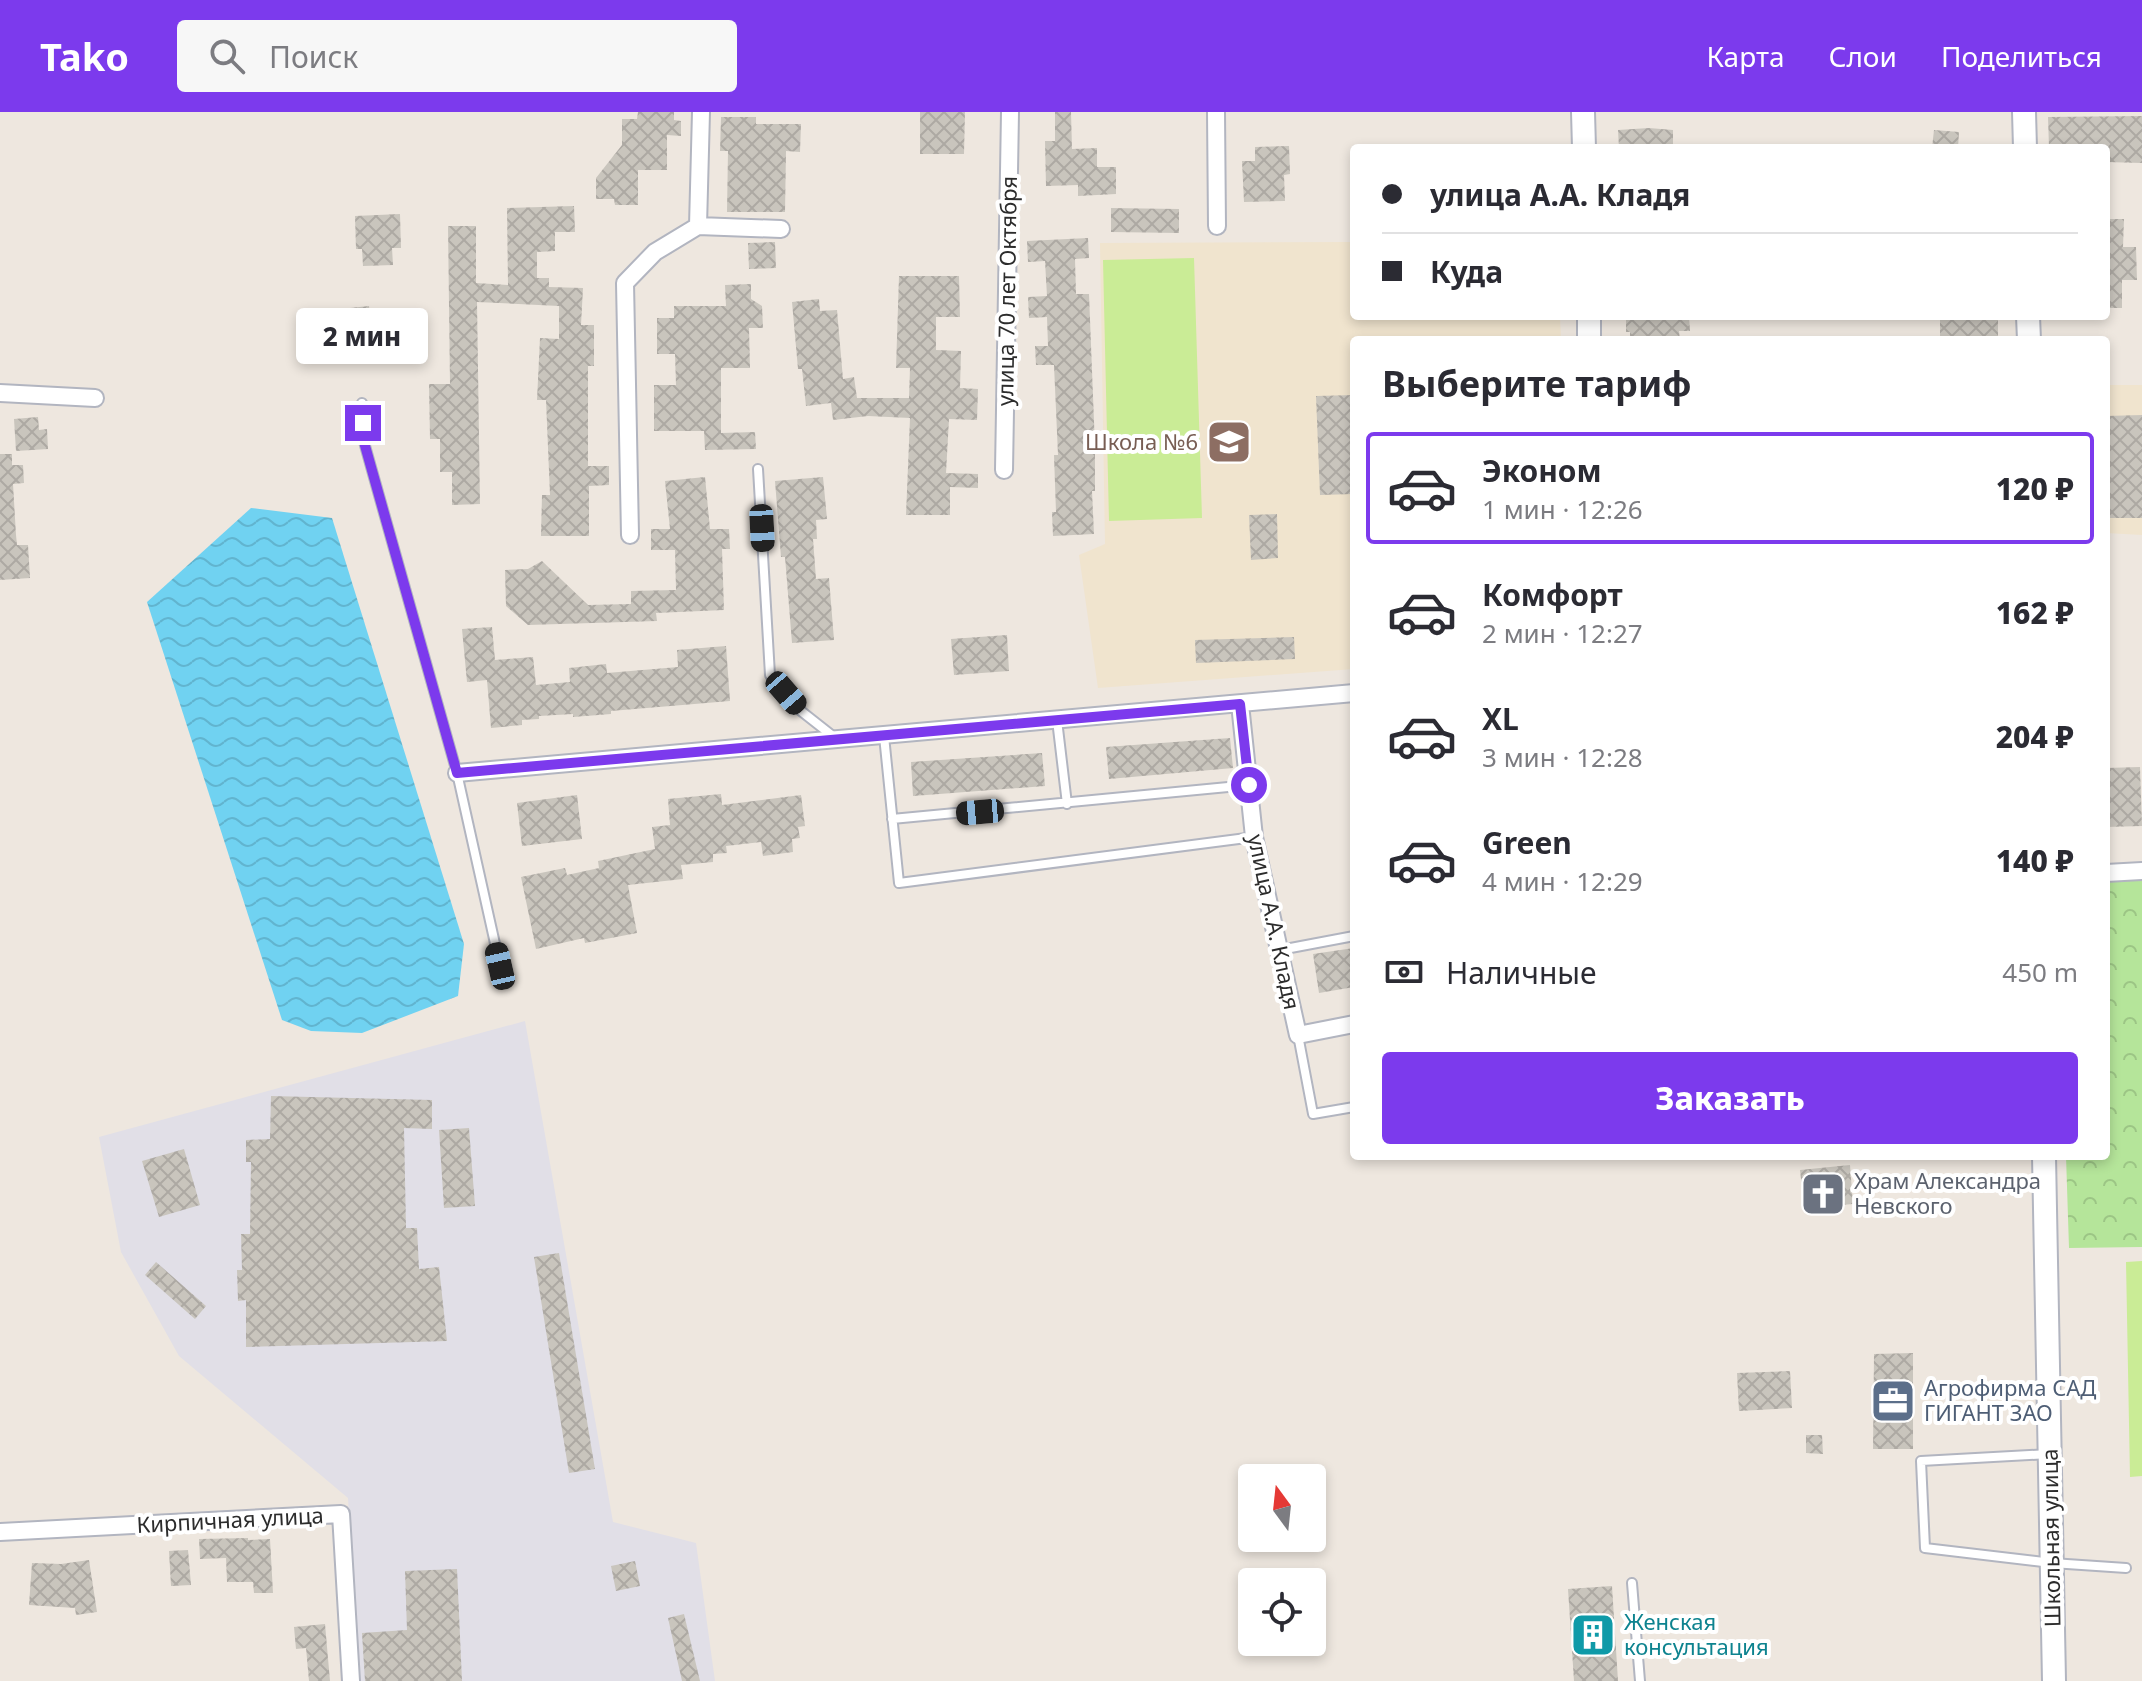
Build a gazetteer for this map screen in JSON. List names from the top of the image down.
{
  "streets": {
    "street": [
      "улица 70 лет Октября",
      "улица А.А. Кладя",
      "Кирпичная улица",
      "Школьная улица"
    ]
  },
  "places": {
    "school or university": ["Школа №6"],
    "church": ["Храм Александра Невского"],
    "office": ["Агрофирма САД ГИГАНТ ЗАО"],
    "building": ["Женская консультация"]
  },
  "north": "top",
  "page": {
    "header": "Tako",
    "search": "Поиск",
    "nav": ["Карта", "Слои", "Поделиться"],
    "banner": ["улица А.А. Кладя", "Куда"],
    "bubble": "2 мин",
    "heading": "Выберите тариф",
    "list": [
      {
        "name": "Эконом",
        "note": "1 мин · 12:26",
        "value": "120 ₽"
      },
      {
        "name": "Комфорт",
        "note": "2 мин · 12:27",
        "value": "162 ₽"
      },
      {
        "name": "XL",
        "note": "3 мин · 12:28",
        "value": "204 ₽"
      },
      {
        "name": "Green",
        "note": "4 мин · 12:29",
        "value": "140 ₽"
      }
    ],
    "pay": ["Наличные", "450 m"],
    "buttons": "Заказать"
  }
}
